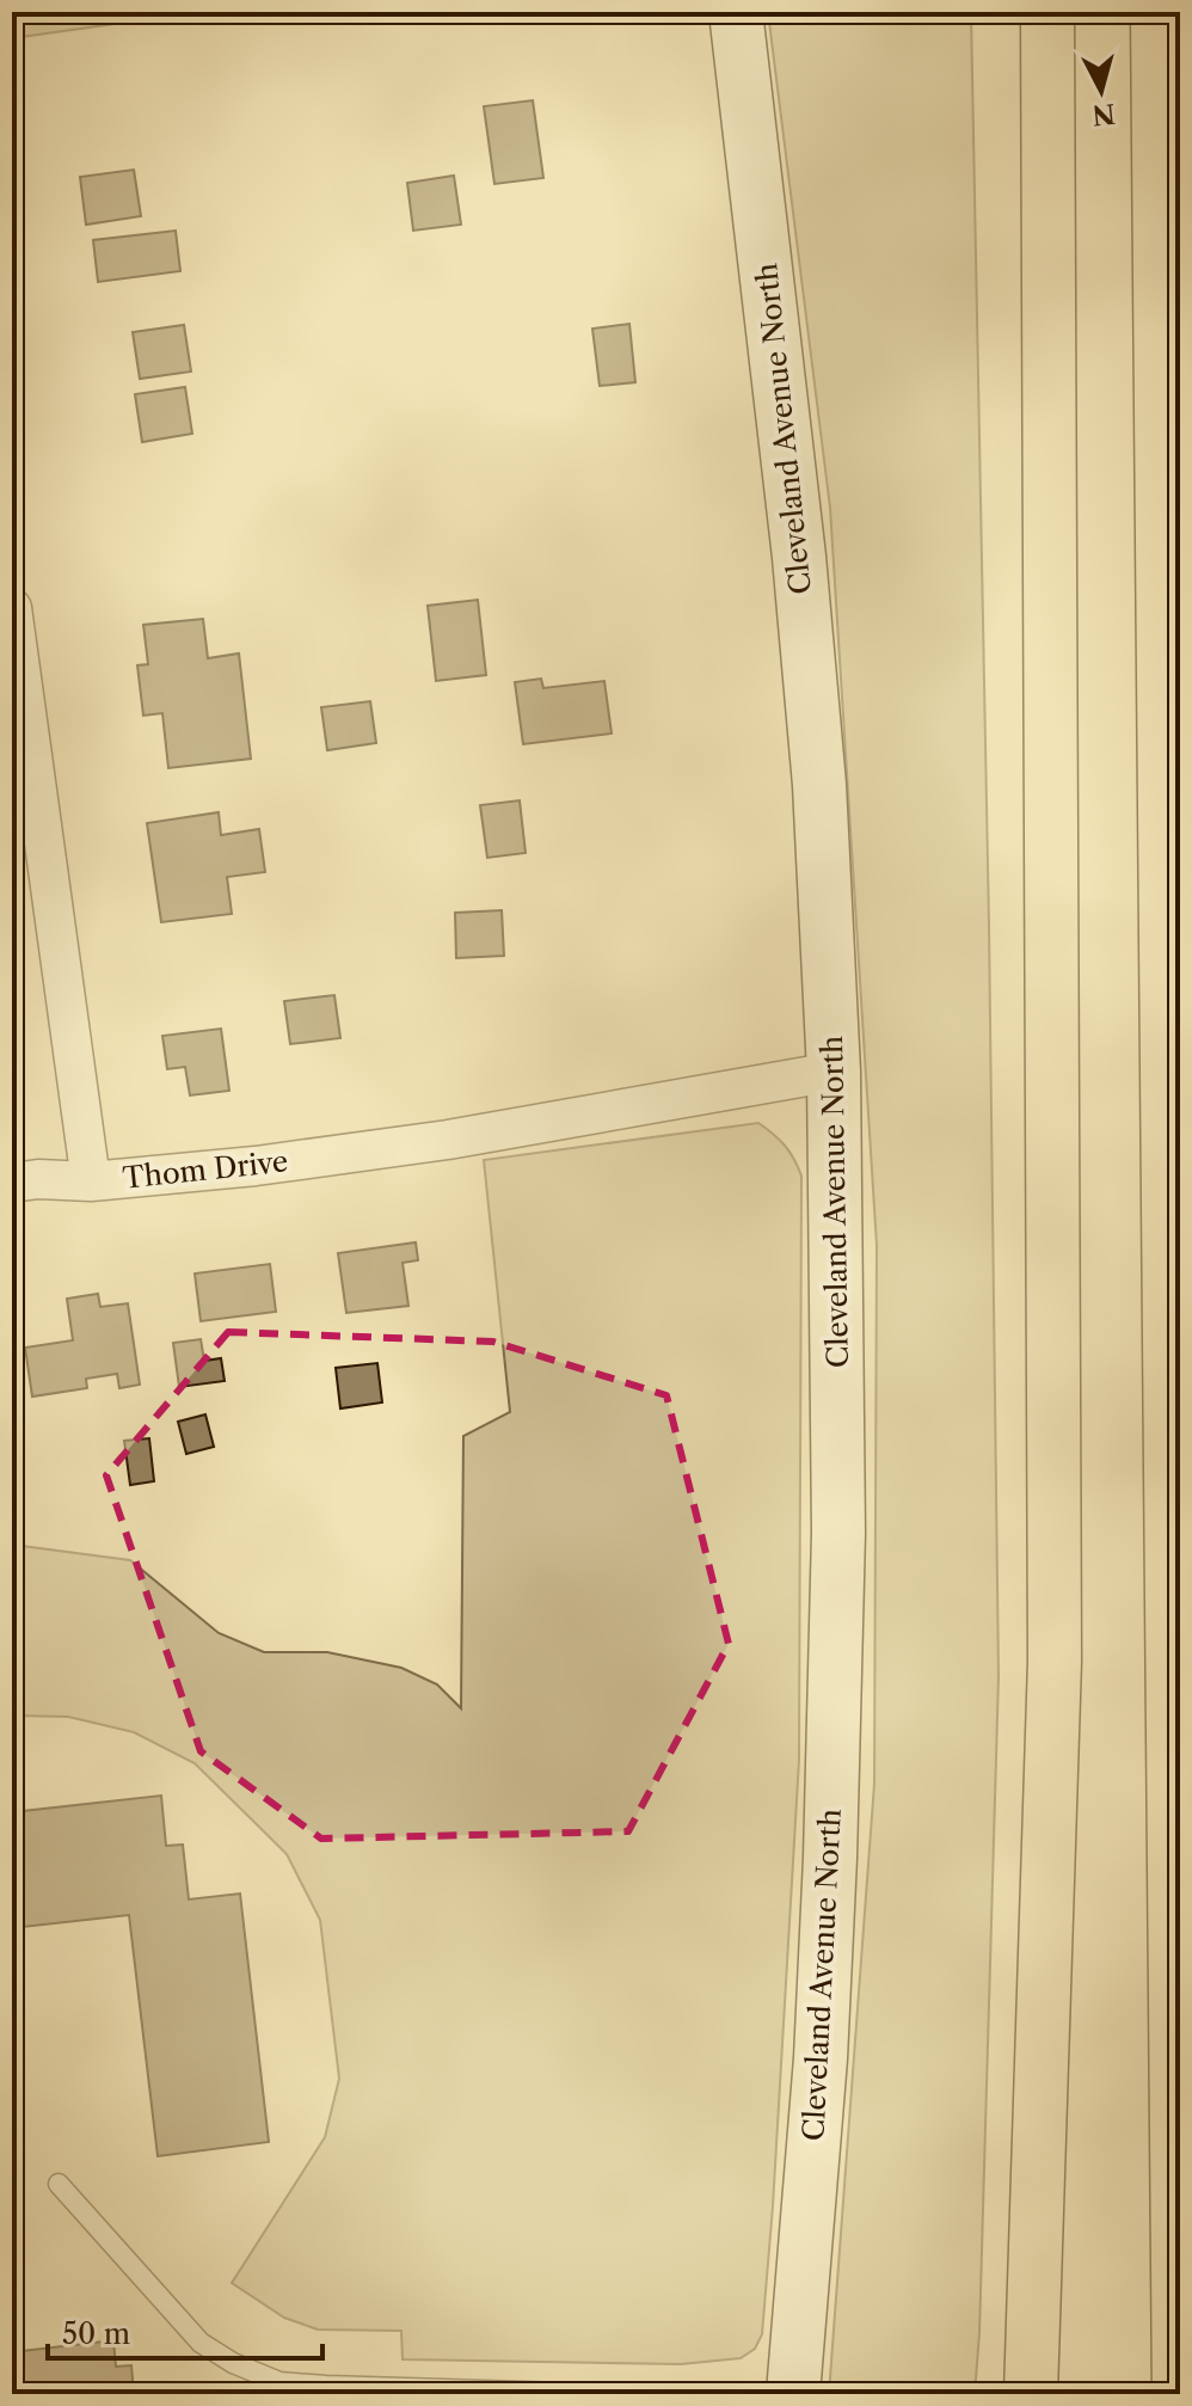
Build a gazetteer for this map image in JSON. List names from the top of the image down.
{
  "streets": {
    "street": ["Cleveland Avenue North", "Thom Drive"]
  },
  "crossings": [
    ["Cleveland Avenue North", "Thom Drive"]
  ],
  "scale_bar": "50 m",
  "north": "bottom"
}
